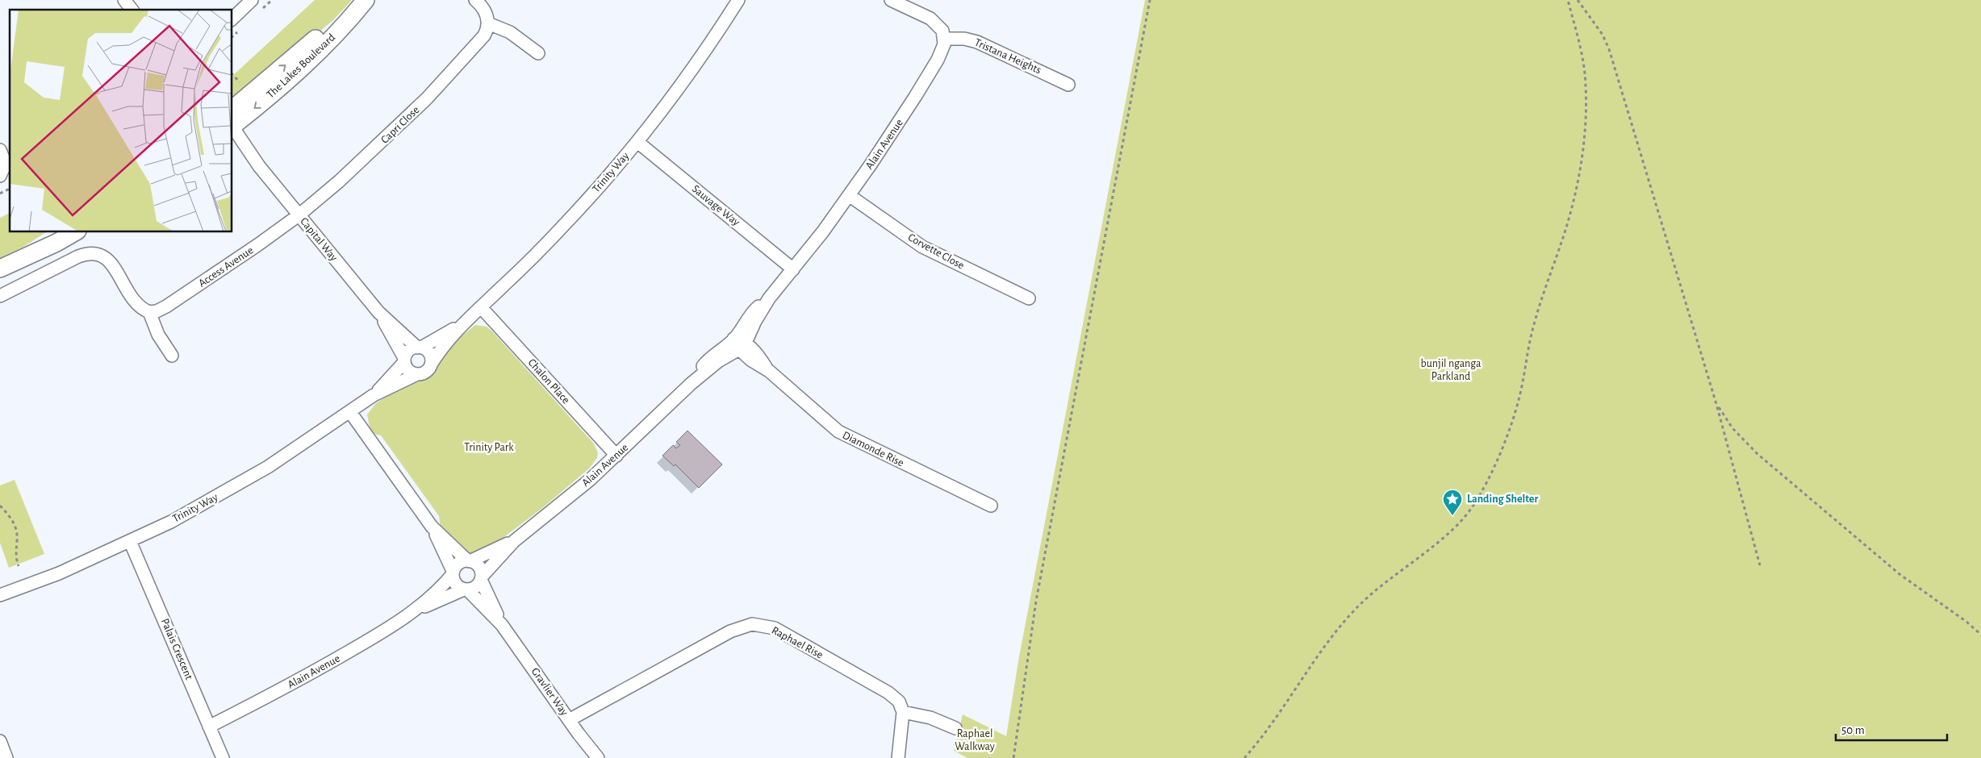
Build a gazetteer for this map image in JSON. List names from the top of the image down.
{
  "streets": {
    "street": [
      "Tristana Heights",
      "The Lakes Boulevard",
      "Capri Close",
      "Alain Avenue",
      "Trinity Way",
      "Sauvage Way",
      "Capital Way",
      "Corvette Close",
      "Access Avenue",
      "Chalon Place",
      "Diamonde Rise",
      "Raphael Rise",
      "Palais Crescent",
      "Gravlier Way"
    ]
  },
  "crossings": [
    ["Tristana Heights", "Alain Avenue"],
    ["Capri Close", "Capital Way"],
    ["Capri Close", "Access Avenue"],
    ["Alain Avenue", "Sauvage Way"],
    ["Alain Avenue", "Corvette Close"],
    ["Alain Avenue", "Chalon Place"],
    ["Alain Avenue", "Diamonde Rise"],
    ["Alain Avenue", "Palais Crescent"],
    ["Alain Avenue", "Gravlier Way"],
    ["Trinity Way", "Sauvage Way"],
    ["Trinity Way", "Capital Way"],
    ["Trinity Way", "Chalon Place"],
    ["Trinity Way", "Palais Crescent"],
    ["Capital Way", "Access Avenue"],
    ["Raphael Rise", "Gravlier Way"]
  ],
  "parks": ["bunjil nganga Parkland", "Trinity Park", "Raphael Walkway"],
  "places": {
    "place": ["Landing Shelter"]
  },
  "scale_bar": "50 m"
}
